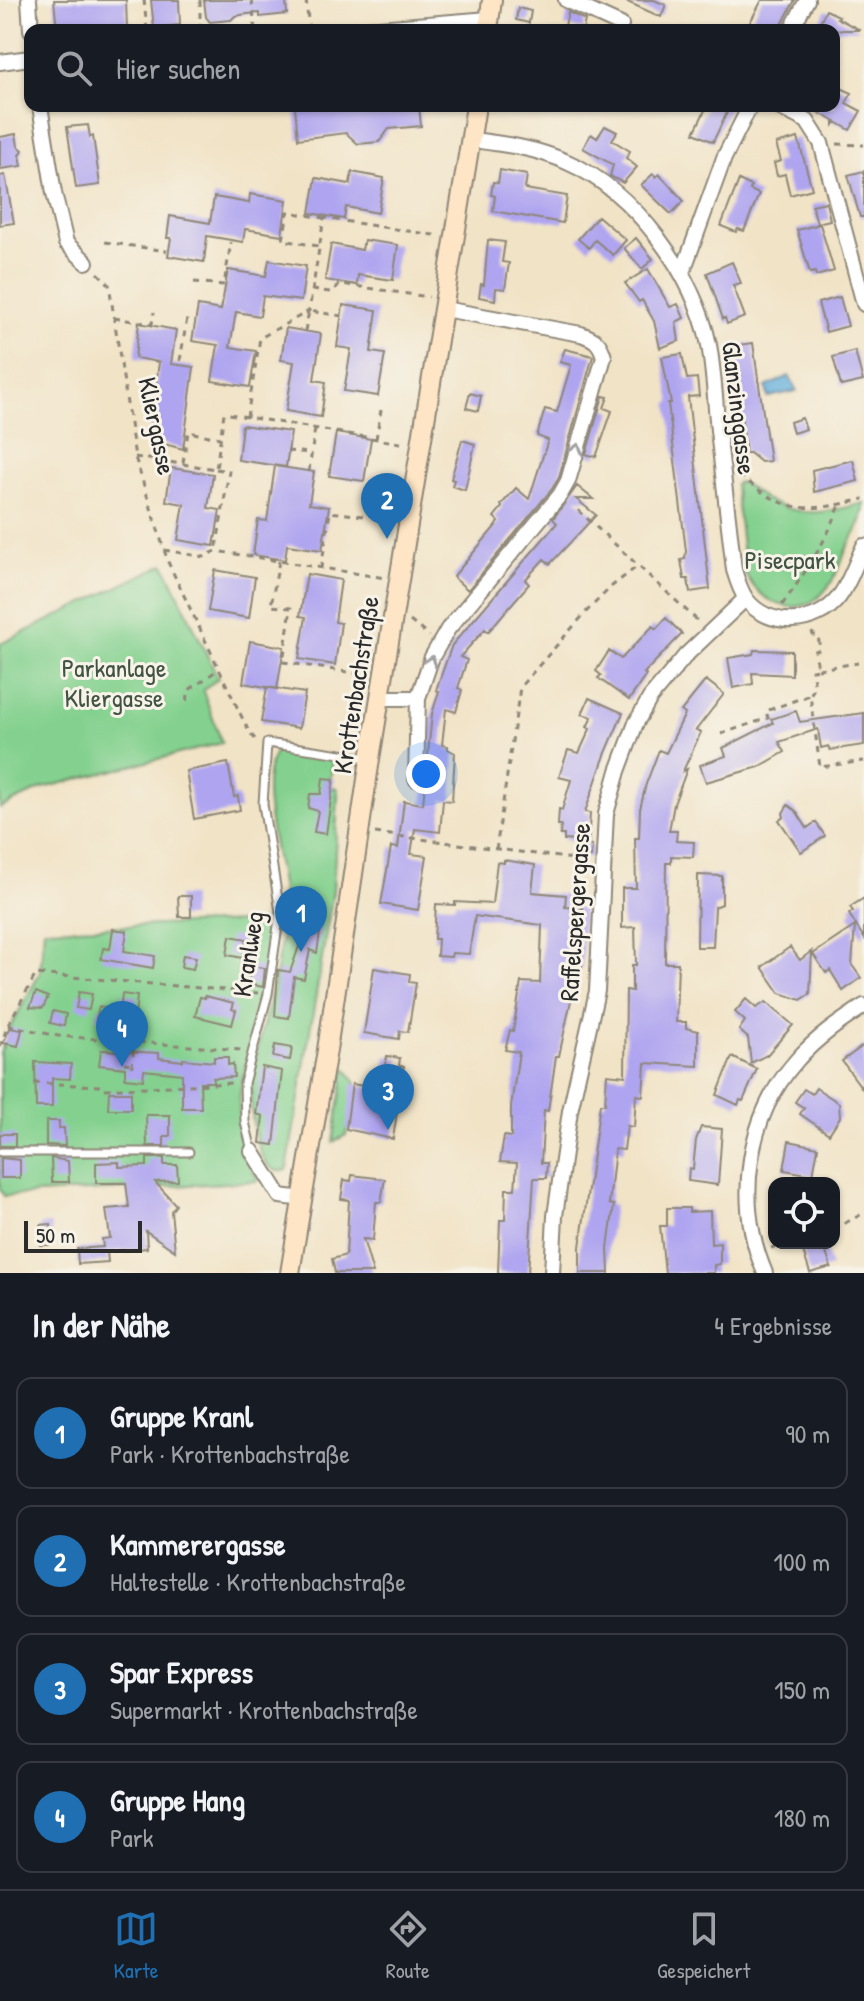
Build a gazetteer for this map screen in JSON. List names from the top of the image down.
{
  "streets": {
    "main road": ["Krottenbachstraße"],
    "street": ["Glanzinggasse", "Raffelspergergasse", "Kranlweg"],
    "path": ["Kliergasse"]
  },
  "crossings": [
    ["Glanzinggasse", "Krottenbachstraße"],
    ["Glanzinggasse", "Raffelspergergasse"],
    ["Kliergasse", "Kranlweg"],
    ["Krottenbachstraße", "Kranlweg"]
  ],
  "parks": ["Pisecpark", "Parkanlage Kliergasse"],
  "scale_bar": "50 m",
  "page": {
    "search": "Hier suchen",
    "pins": [
      "2",
      "1",
      "4",
      "3"
    ],
    "scale": "50 m",
    "heading": ["In der Nähe", "4 Ergebnisse"],
    "list": [
      {
        "mark": "1",
        "name": "Gruppe Kranl",
        "note": "Park · Krottenbachstraße",
        "value": "90 m"
      },
      {
        "mark": "2",
        "name": "Kammerergasse",
        "note": "Haltestelle · Krottenbachstraße",
        "value": "100 m"
      },
      {
        "mark": "3",
        "name": "Spar Express",
        "note": "Supermarkt · Krottenbachstraße",
        "value": "150 m"
      },
      {
        "mark": "4",
        "name": "Gruppe Hang",
        "note": "Park",
        "value": "180 m"
      }
    ],
    "nav": ["Karte", "Route", "Gespeichert"]
  }
}
